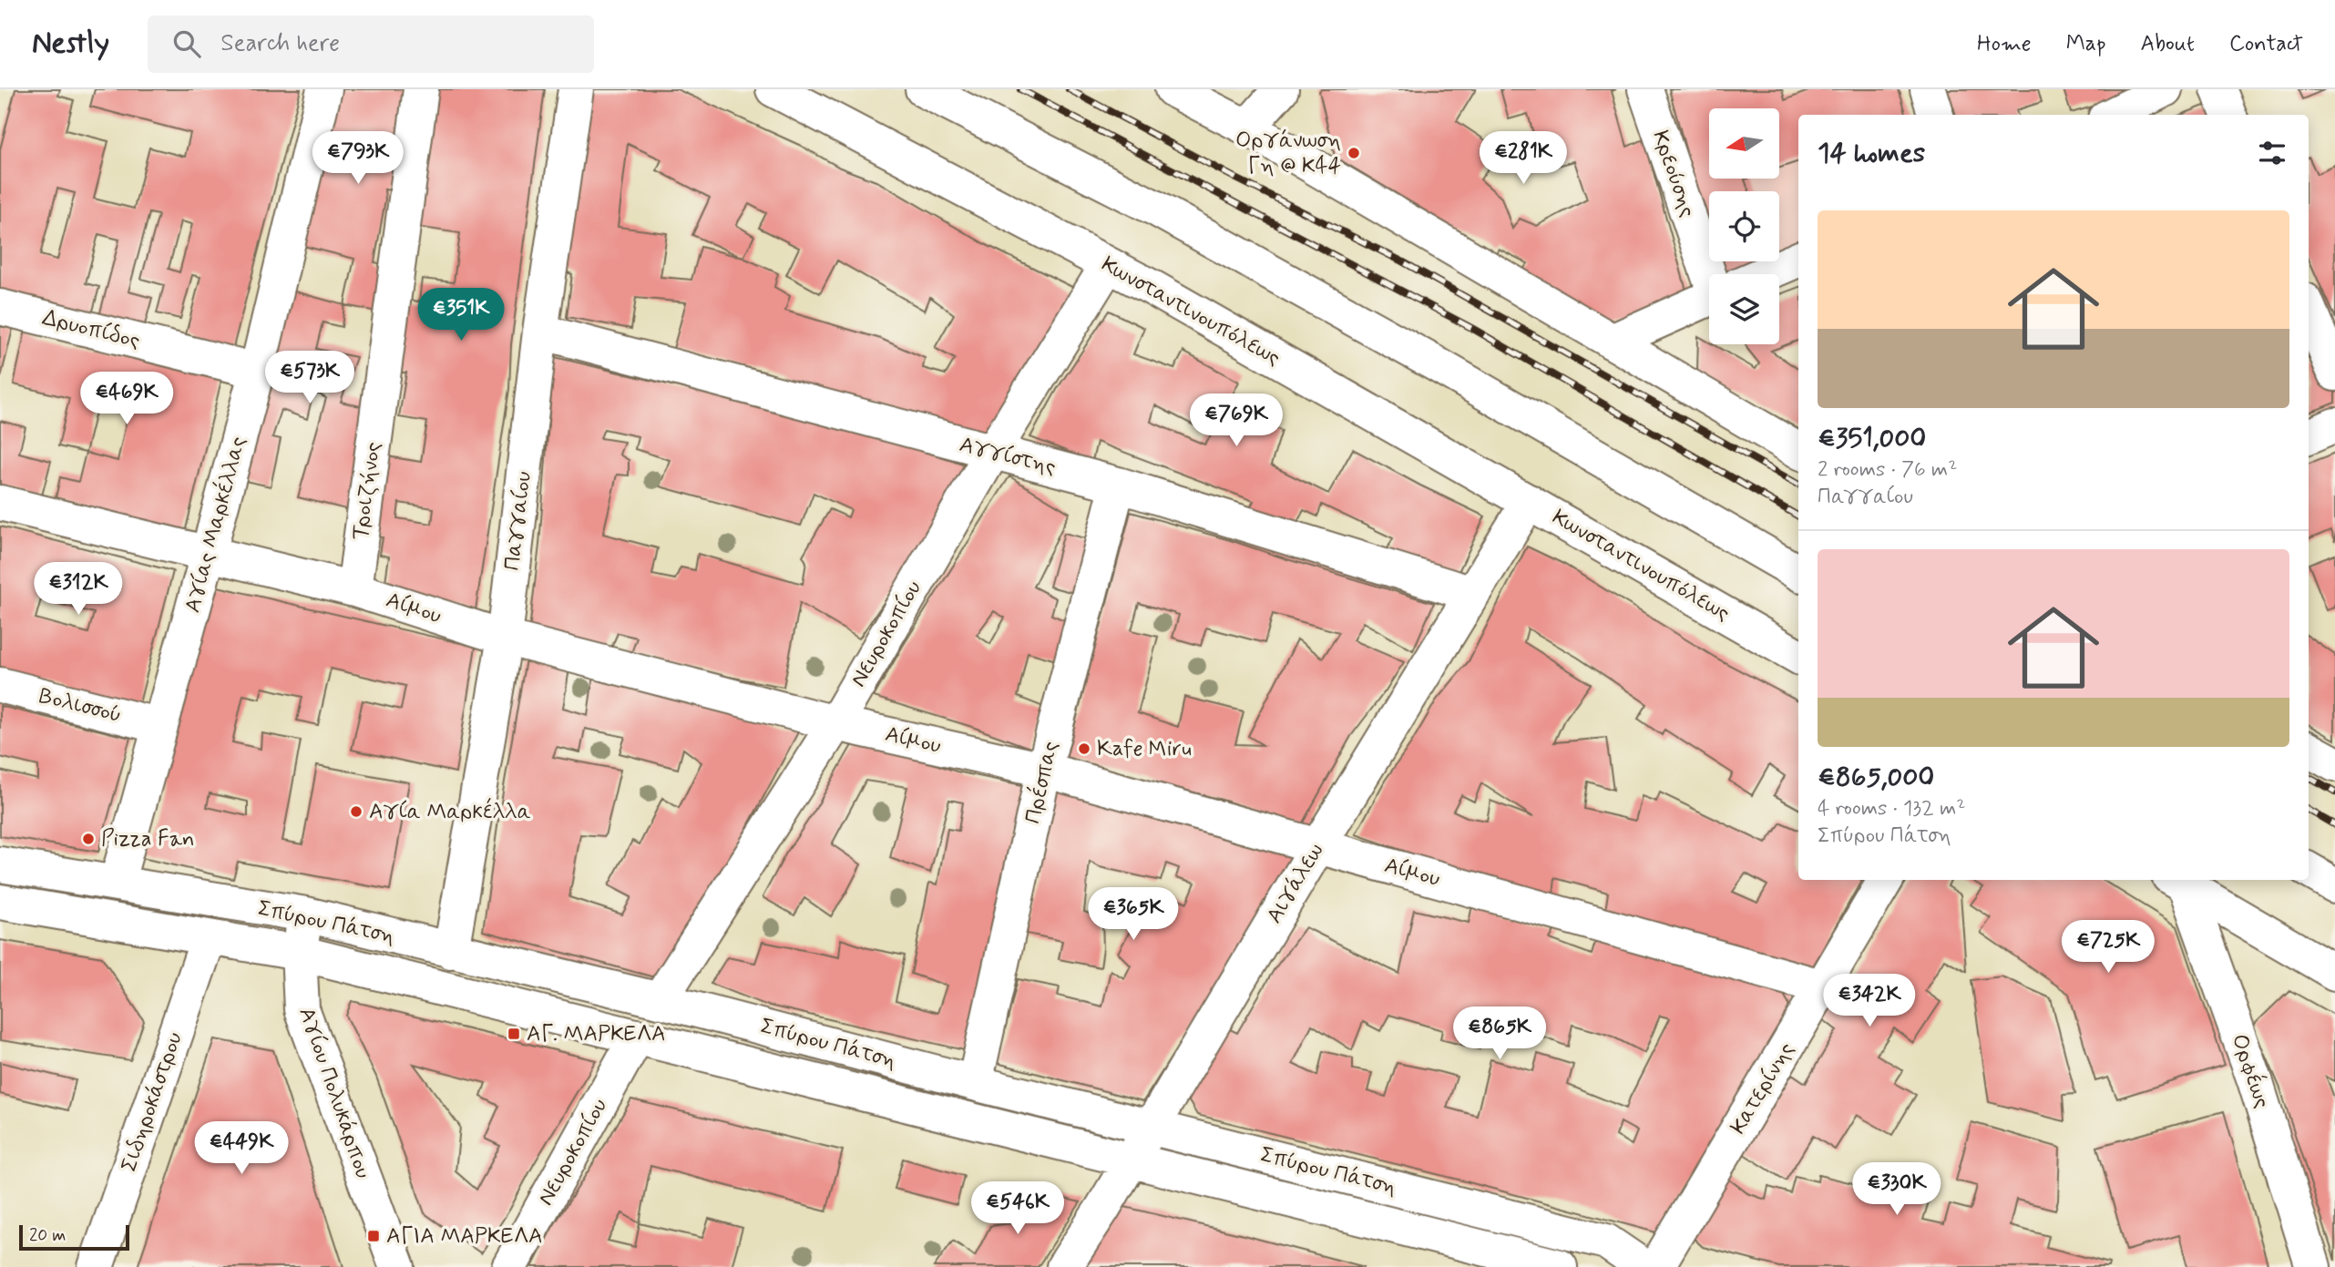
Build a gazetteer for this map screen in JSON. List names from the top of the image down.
{
  "streets": {
    "street": [
      "Κρεούσης",
      "Κωνσταντινουπόλεως",
      "Δρυοπίδος",
      "Αγγίστης",
      "Τροιζήνος",
      "Παγγαίου",
      "Αγίας Μαρκέλλας",
      "Αίμου",
      "Νευροκοπίου",
      "Βολισσού",
      "Πρέσπας",
      "Αιγάλεω",
      "Σπύρου Πάτση",
      "Ορφέως",
      "Κατερίνης",
      "Αγίου Πολυκάρπου",
      "Σιδηροκάστρου"
    ]
  },
  "crossings": [
    ["Κωνσταντινουπόλεως", "Νευροκοπίου"],
    ["Κωνσταντινουπόλεως", "Αιγάλεω"],
    ["Δρυοπίδος", "Αγίας Μαρκέλλας"],
    ["Αγγίστης", "Παγγαίου"],
    ["Αγγίστης", "Νευροκοπίου"],
    ["Αγγίστης", "Πρέσπας"],
    ["Αγγίστης", "Αιγάλεω"],
    ["Τροιζήνος", "Αίμου"],
    ["Παγγαίου", "Αίμου"],
    ["Παγγαίου", "Σπύρου Πάτση"],
    ["Αγίας Μαρκέλλας", "Αίμου"],
    ["Αγίας Μαρκέλλας", "Βολισσού"],
    ["Αγίας Μαρκέλλας", "Σπύρου Πάτση"],
    ["Αίμου", "Νευροκοπίου"],
    ["Αίμου", "Πρέσπας"],
    ["Αίμου", "Αιγάλεω"],
    ["Αίμου", "Κατερίνης"],
    ["Νευροκοπίου", "Σπύρου Πάτση"],
    ["Πρέσπας", "Σπύρου Πάτση"],
    ["Αιγάλεω", "Σπύρου Πάτση"],
    ["Σπύρου Πάτση", "Αγίου Πολυκάρπου"],
    ["Σπύρου Πάτση", "Σιδηροκάστρου"]
  ],
  "places": {
    "other": [
      "Οργάνωση Γη @ Κ44",
      "Kafe Miru",
      "Αγία Μαρκέλλα",
      "Pizza Fan"
    ],
    "transit": ["ΑΓ. ΜΑΡΚΕΛΑ", "ΑΓΙΑ ΜΑΡΚΕΛΑ"]
  },
  "scale_bar": "20 m",
  "north": "left",
  "page": {
    "header": "Nestly",
    "search": "Search here",
    "nav": [
      "Home",
      "Map",
      "About",
      "Contact"
    ],
    "heading": "14 homes",
    "price": [
      "€793K",
      "€281K",
      "€351K",
      "€573K",
      "€469K",
      "€769K",
      "€312K",
      "€365K",
      "€725K",
      "€342K",
      "€865K",
      "€449K",
      "€330K",
      "€546K"
    ],
    "list": [
      {
        "name": "€351,000",
        "note": "2 rooms · 76 m² · Παγγαίου"
      },
      {
        "name": "€865,000",
        "note": "4 rooms · 132 m² · Σπύρου Πάτση"
      }
    ],
    "scale": "20 m"
  }
}
